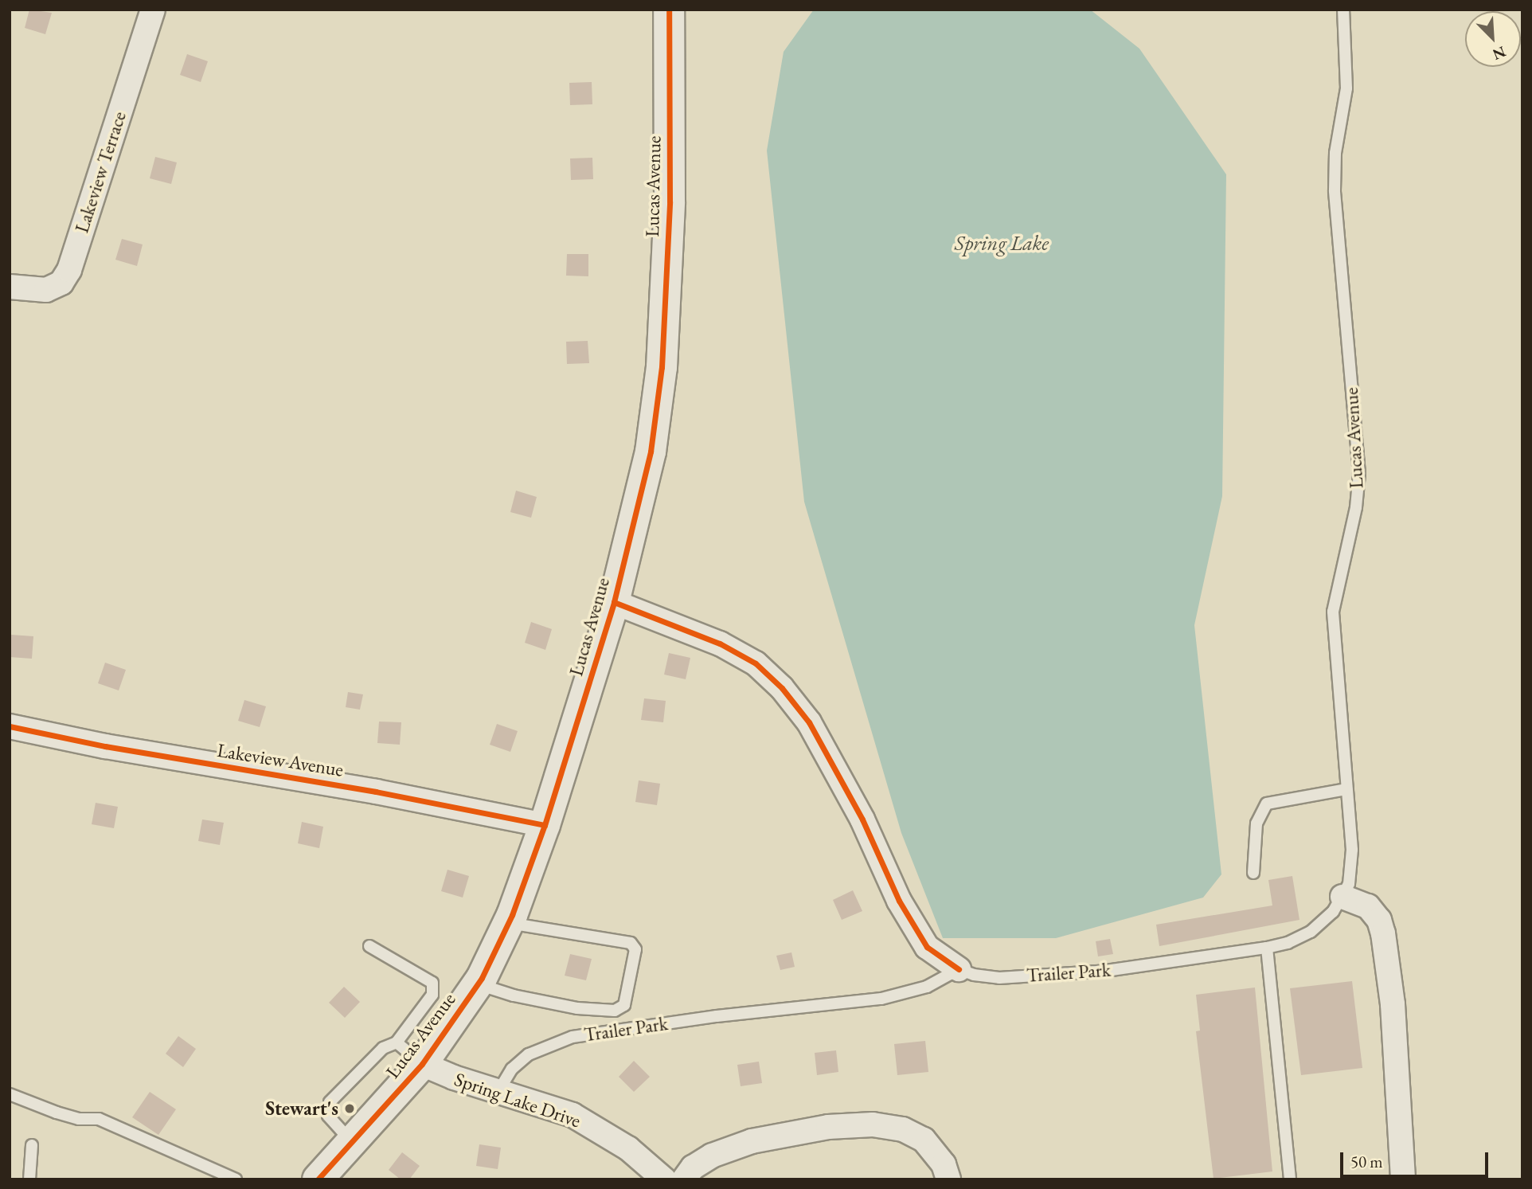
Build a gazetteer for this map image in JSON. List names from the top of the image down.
{
  "streets": {
    "street": [
      "Lakeview Terrace",
      "Lucas Avenue",
      "Lakeview Avenue",
      "Spring Lake Drive"
    ],
    "lane": ["Trailer Park"]
  },
  "crossings": [
    ["Lucas Avenue", "Lakeview Avenue"],
    ["Lucas Avenue", "Trailer Park"],
    ["Lucas Avenue", "Spring Lake Drive"],
    ["Trailer Park", "Spring Lake Drive"]
  ],
  "water": ["Spring Lake"],
  "places": ["Stewart's"],
  "scale_bar": "50 m",
  "north": "bottom right"
}
